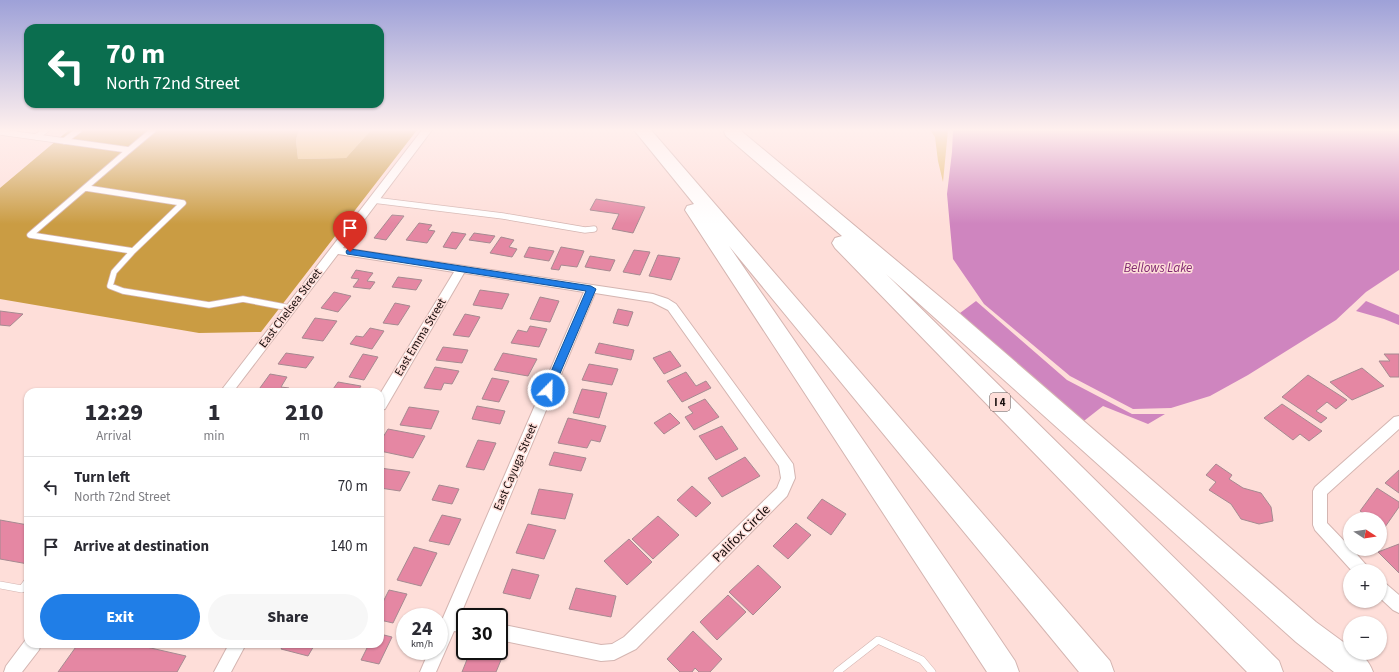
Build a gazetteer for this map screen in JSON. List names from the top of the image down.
{
  "streets": {
    "highway": ["I 4"],
    "street": [
      "East Chelsea Street",
      "East Emma Street",
      "East Cayuga Street",
      "Palifox Circle"
    ]
  },
  "crossings": [
    ["East Cayuga Street", "Palifox Circle"]
  ],
  "water": ["Bellows Lake"],
  "north": "right",
  "page": {
    "turn": ["70 m", "North 72nd Street"],
    "eta": [
      "12:29",
      "Arrival",
      "1",
      "min",
      "210",
      "m"
    ],
    "list": [
      {
        "name": "Turn left",
        "note": "North 72nd Street",
        "value": "70 m"
      },
      {
        "name": "Arrive at destination",
        "value": "140 m"
      }
    ],
    "map_buttons": ["+", "−"],
    "buttons": ["Exit", "Share"],
    "speed": "24 km/h",
    "limit": "30"
  }
}
